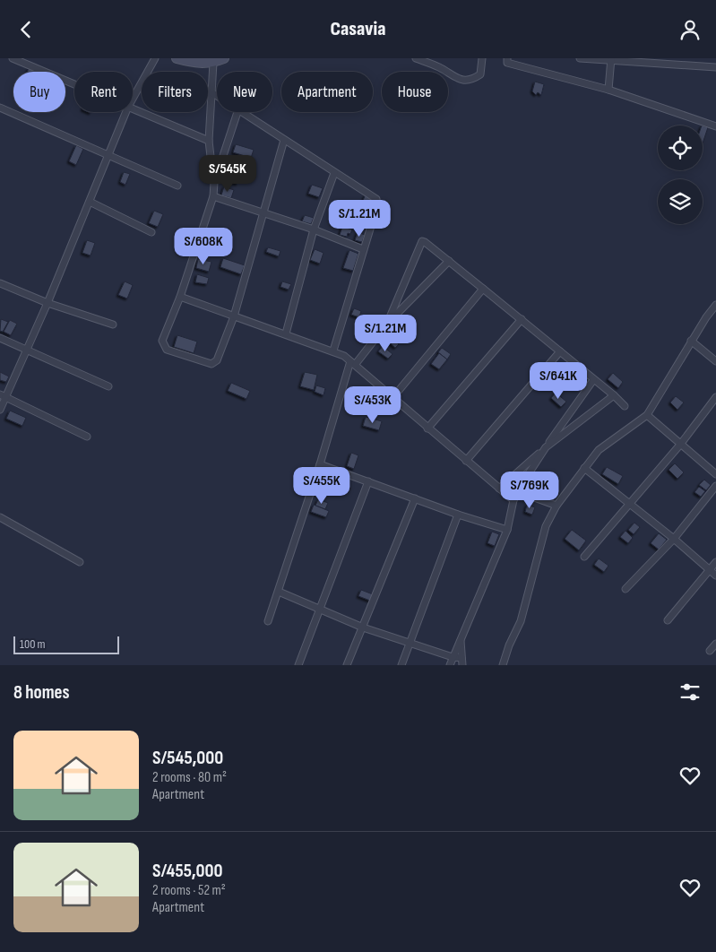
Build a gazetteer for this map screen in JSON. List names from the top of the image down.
{
  "scale_bar": "100 m",
  "page": {
    "header": "Casavia",
    "chip": [
      "Buy",
      "Rent",
      "Filters",
      "New",
      "Apartment",
      "House"
    ],
    "price": [
      "S/545K",
      "S/1.21M",
      "S/608K",
      "S/1.21M",
      "S/641K",
      "S/453K",
      "S/455K",
      "S/769K"
    ],
    "scale": "100 m",
    "heading": "8 homes",
    "list": [
      {
        "name": "S/545,000",
        "note": "2 rooms · 80 m² · Apartment"
      },
      {
        "name": "S/455,000",
        "note": "2 rooms · 52 m² · Apartment"
      }
    ]
  }
}
